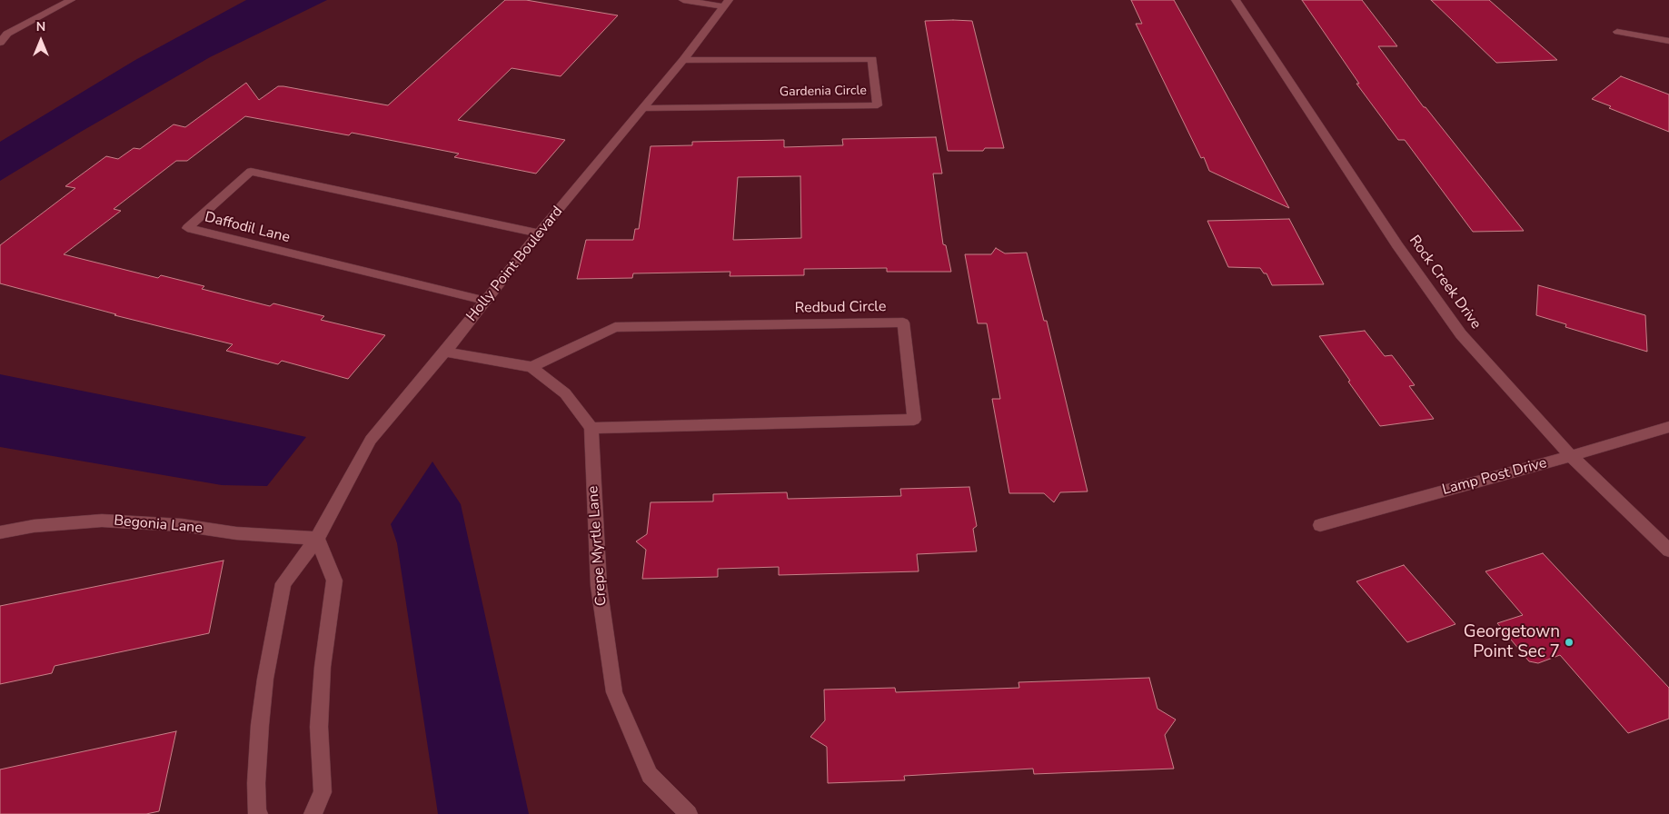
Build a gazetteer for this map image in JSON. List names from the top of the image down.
{
  "streets": {
    "street": [
      "Gardenia Circle",
      "Daffodil Lane",
      "Holly Point Boulevard",
      "Rock Creek Drive",
      "Redbud Circle",
      "Lamp Post Drive",
      "Begonia Lane",
      "Crepe Myrtle Lane"
    ]
  },
  "crossings": [
    ["Gardenia Circle", "Holly Point Boulevard"],
    ["Daffodil Lane", "Holly Point Boulevard"],
    ["Holly Point Boulevard", "Begonia Lane"],
    ["Rock Creek Drive", "Lamp Post Drive"],
    ["Redbud Circle", "Crepe Myrtle Lane"]
  ],
  "places": ["Georgetown Point Sec 7"],
  "north": "top"
}
